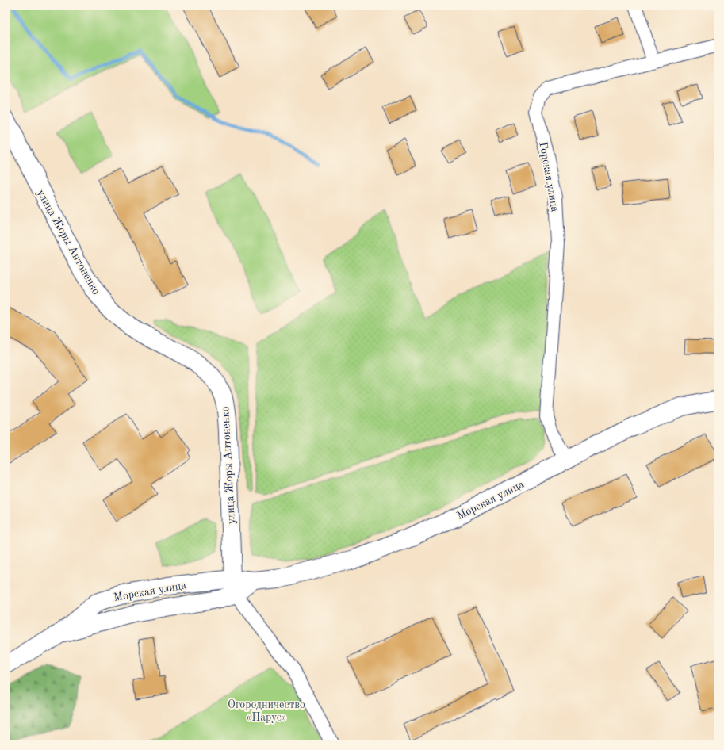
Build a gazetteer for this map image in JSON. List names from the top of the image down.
{
  "streets": {
    "main road": ["улица Жоры Антоненко", "Морская улица"],
    "street": ["Горская улица"]
  },
  "crossings": [
    ["Горская улица", "Морская улица"],
    ["улица Жоры Антоненко", "Морская улица"]
  ],
  "parks": ["Огородничество «Парус»"]
}
